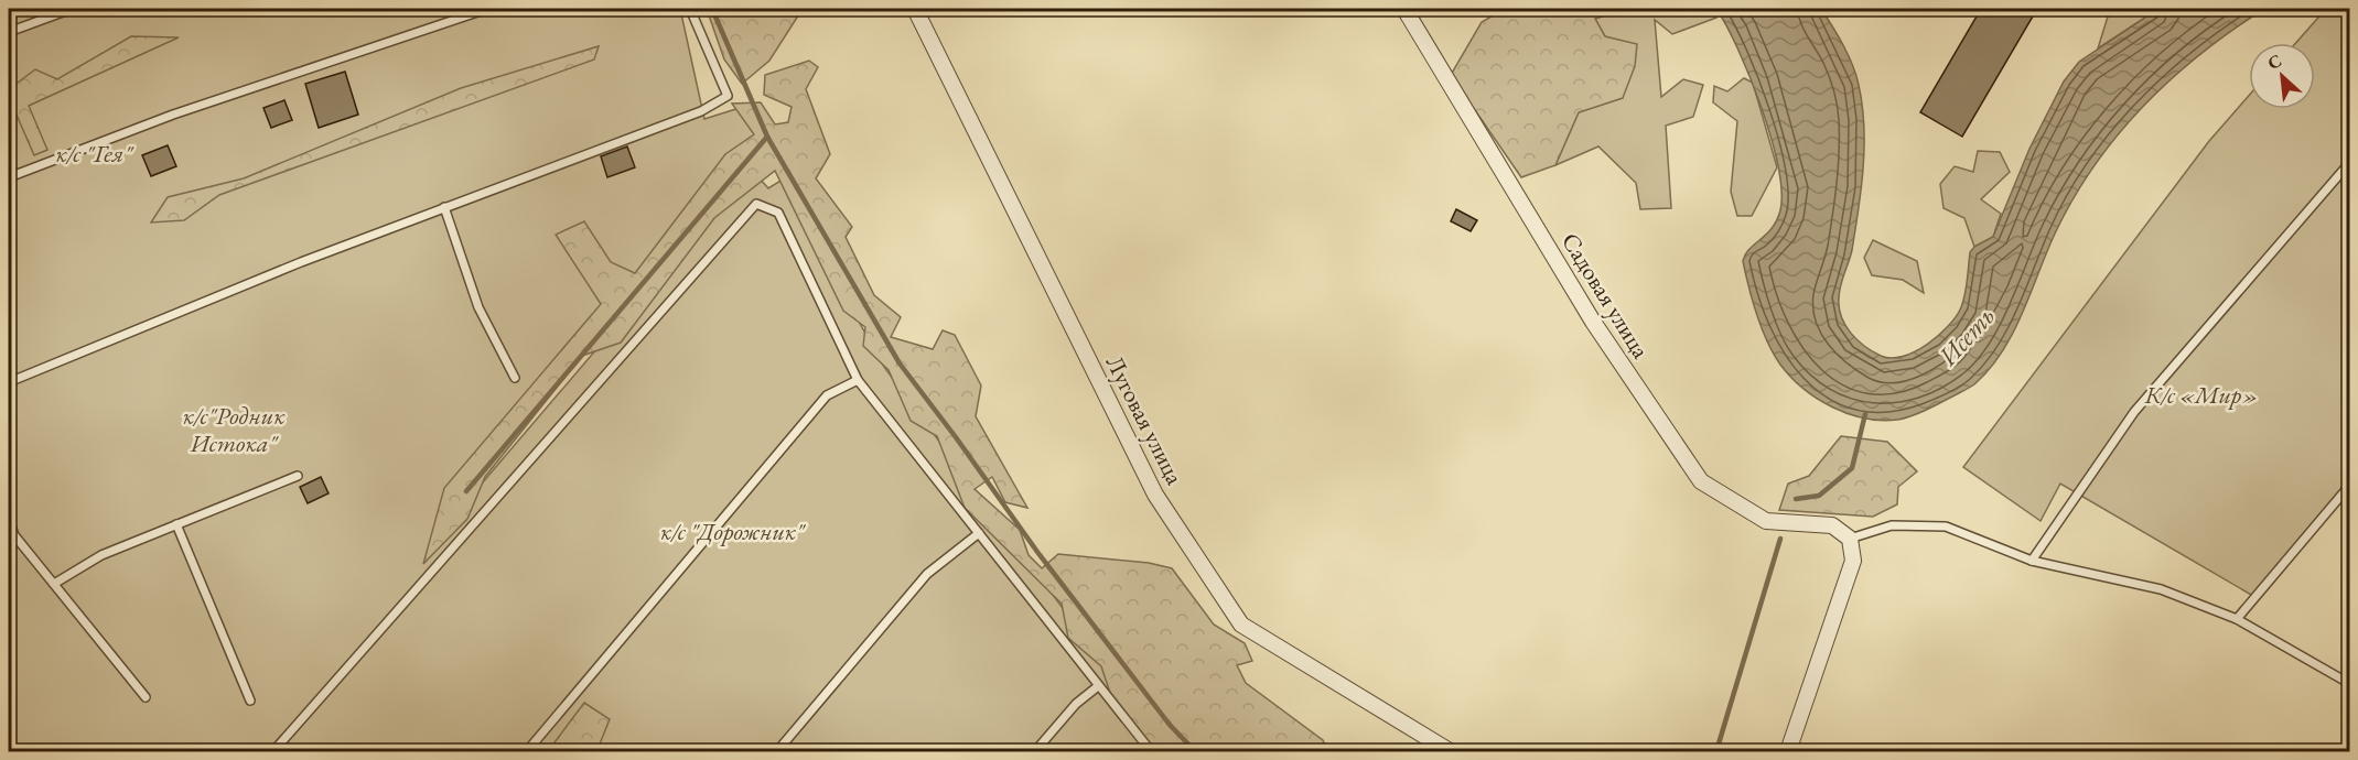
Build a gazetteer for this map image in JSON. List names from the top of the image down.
{
  "streets": {
    "street": ["Садовая улица", "Луговая улица"]
  },
  "water": ["Исеть"],
  "parks": [
    "к/с \"Гея\"",
    "К/с «Мир»",
    "к/с\"Родник Истока\"",
    "к/с \"Дорожник\""
  ],
  "north": "top left"
}
